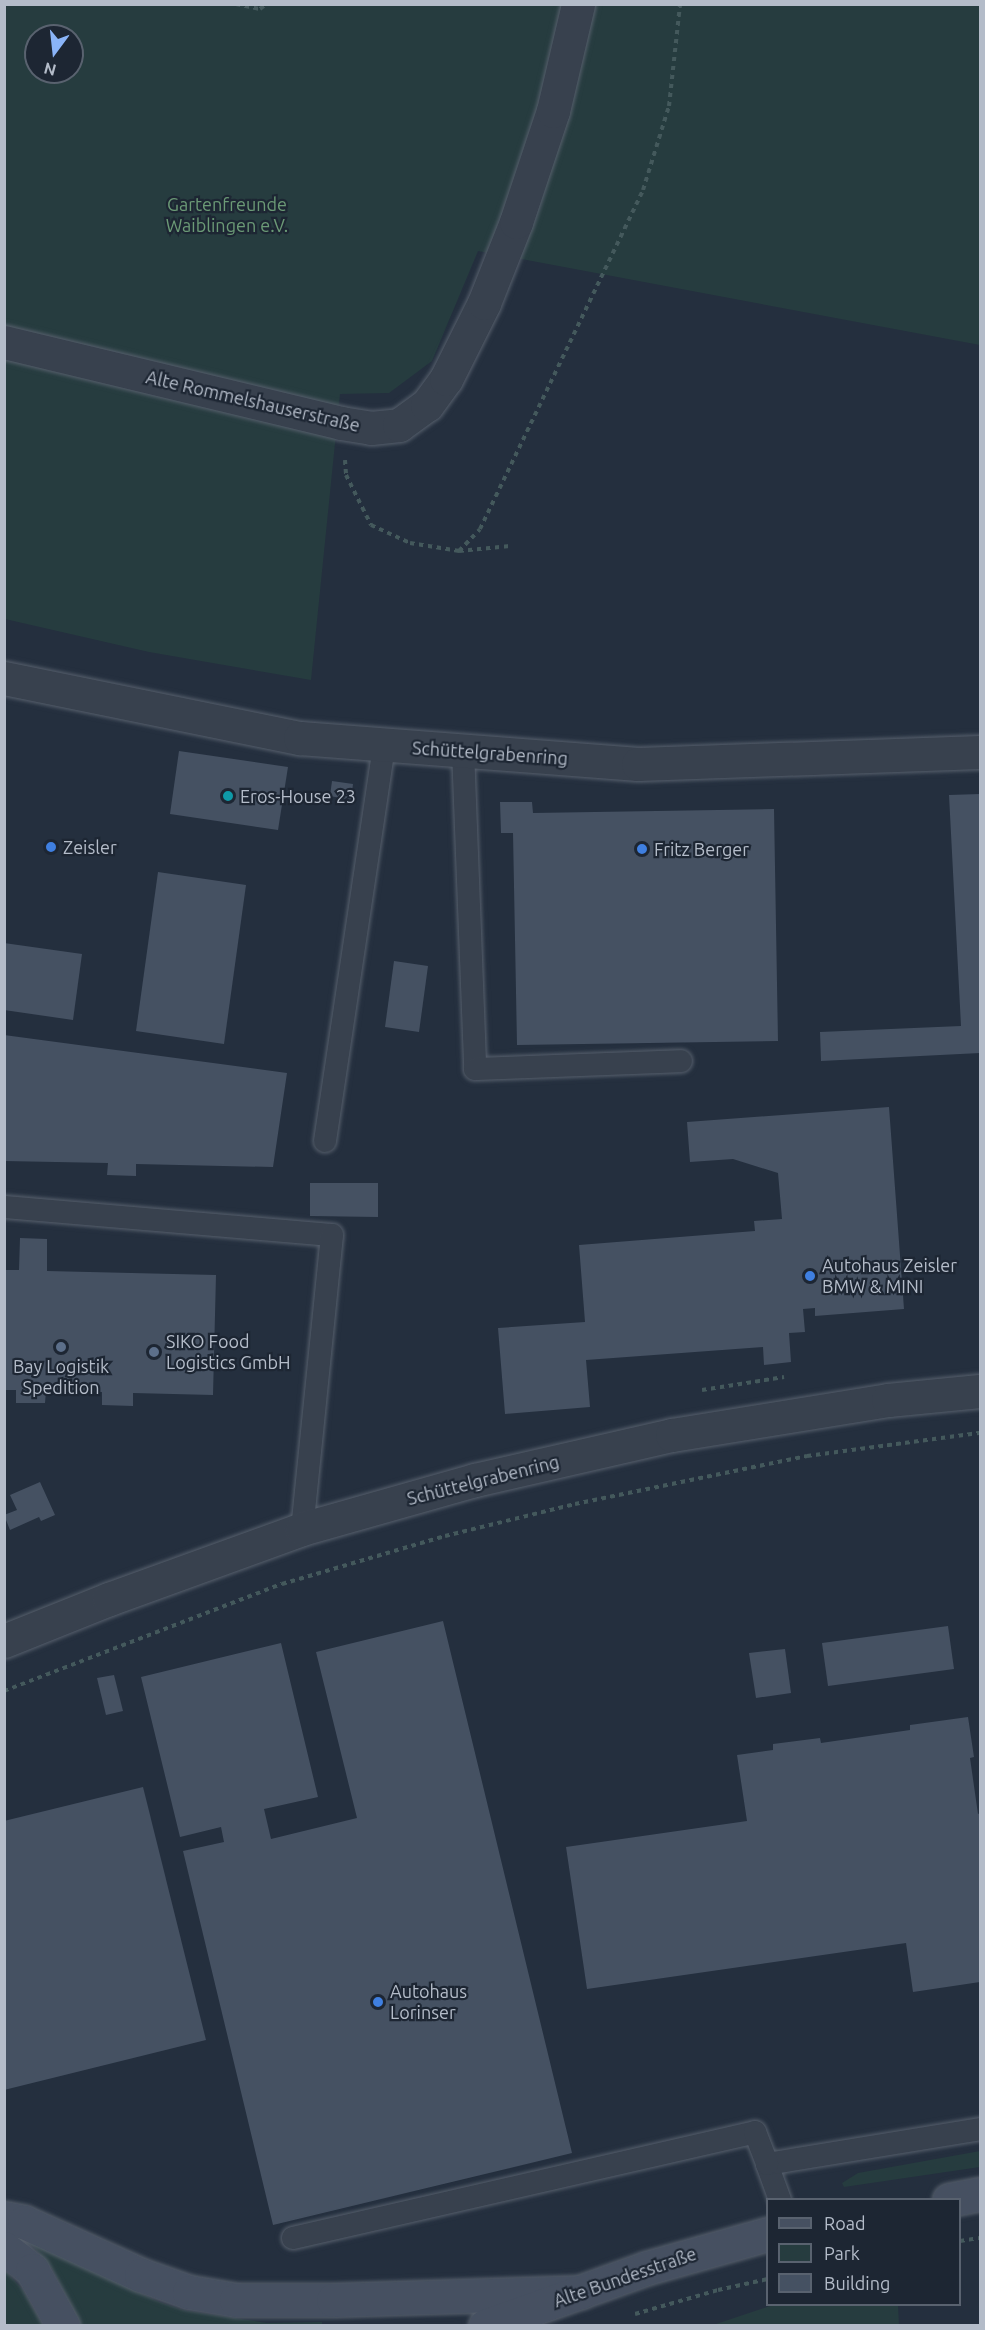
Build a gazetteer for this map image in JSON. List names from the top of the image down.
{
  "streets": {
    "main road": ["Alte Bundesstraße"],
    "street": ["Alte Rommelshauserstraße", "Schüttelgrabenring"]
  },
  "parks": ["Gartenfreunde Waiblingen e.V."],
  "places": [
    "Eros-House 23",
    "Zeisler",
    "Fritz Berger",
    "Autohaus Zeisler BMW & MINI",
    "Bay Logistik Spedition",
    "SIKO Food Logistics GmbH",
    "Autohaus Lorinser"
  ],
  "legend": ["Road", "Park", "Building"],
  "north": "bottom"
}
